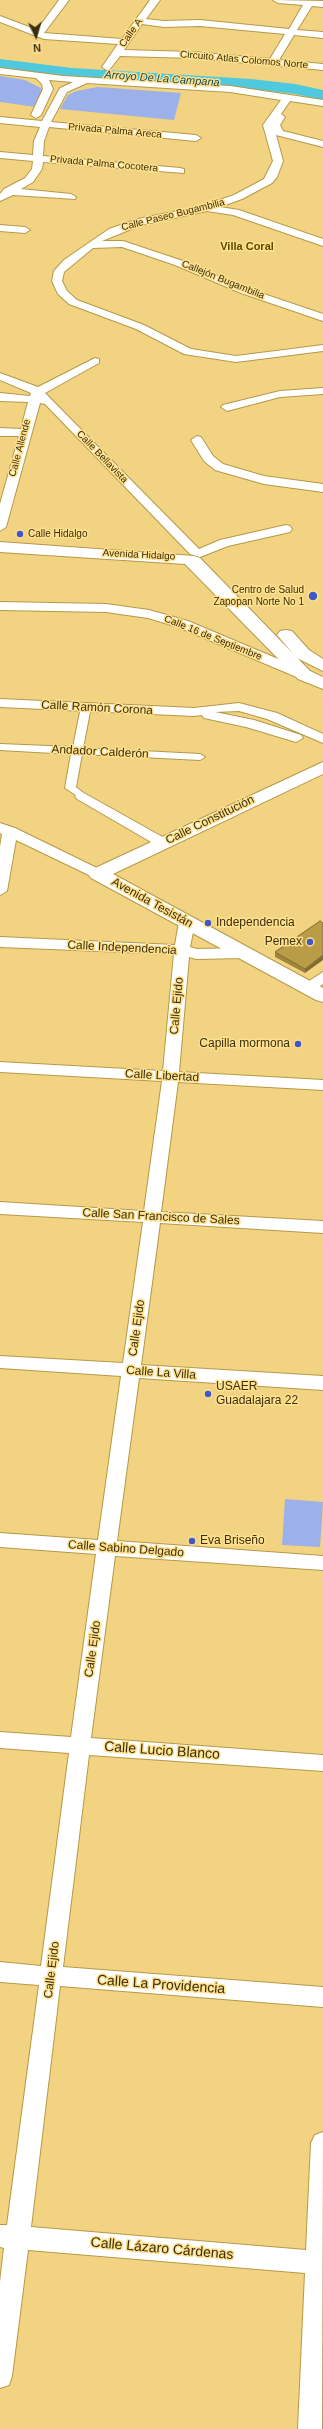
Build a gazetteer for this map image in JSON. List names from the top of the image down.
{
  "streets": {
    "main road": ["Avenida Hidalgo", "Calle Constitución", "Avenida Tesistán"],
    "street": [
      "Calle A",
      "Circuito Atlas Colomos Norte",
      "Privada Palma Areca",
      "Privada Palma Cocotera",
      "Calle Paseo Bugambilia",
      "Callejón Bugambilia",
      "Calle Allende",
      "Calle Bellavista",
      "Calle 16 de Septiembre",
      "Calle Ramón Corona",
      "Andador Calderón",
      "Calle Independencia",
      "Calle Ejido",
      "Calle Libertad",
      "Calle San Francisco de Sales",
      "Calle La Villa",
      "Calle Sabino Delgado",
      "Calle Lucio Blanco",
      "Calle La Providencia",
      "Calle Lázaro Cárdenas"
    ]
  },
  "crossings": [
    ["Calle A", "Circuito Atlas Colomos Norte"],
    ["Calle Paseo Bugambilia", "Callejón Bugambilia"],
    ["Calle Allende", "Calle Bellavista"],
    ["Calle Bellavista", "Avenida Hidalgo"],
    ["Avenida Hidalgo", "Calle 16 de Septiembre"],
    ["Calle Constitución", "Avenida Tesistán"],
    ["Avenida Tesistán", "Calle Independencia"],
    ["Avenida Tesistán", "Calle Ejido"],
    ["Calle Independencia", "Calle Ejido"],
    ["Calle Ejido", "Calle Libertad"],
    ["Calle Ejido", "Calle San Francisco de Sales"],
    ["Calle Ejido", "Calle La Villa"],
    ["Calle Ejido", "Calle Sabino Delgado"],
    ["Calle Ejido", "Calle Lucio Blanco"],
    ["Calle Ejido", "Calle La Providencia"],
    ["Calle Ejido", "Calle Lázaro Cárdenas"]
  ],
  "districts": ["Villa Coral"],
  "water": ["Arroyo De La Campana"],
  "places": [
    "Calle Hidalgo",
    "Centro de Salud Zapopan Norte No 1",
    "Independencia",
    "Pemex",
    "Capilla mormona",
    "USAER Guadalajara 22",
    "Eva Briseño"
  ],
  "north": "bottom"
}
